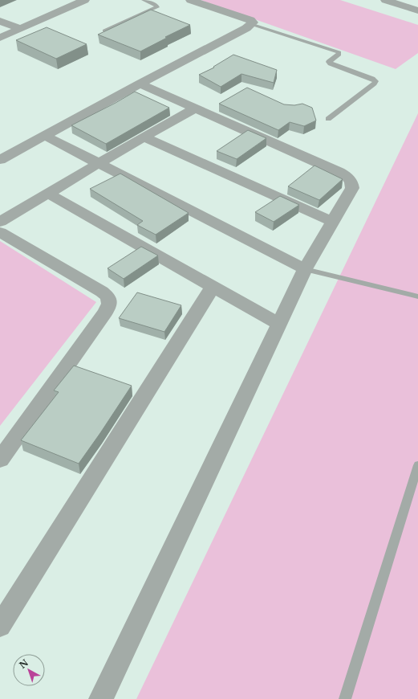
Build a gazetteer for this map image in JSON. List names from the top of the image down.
{
  "north": "top left"
}
